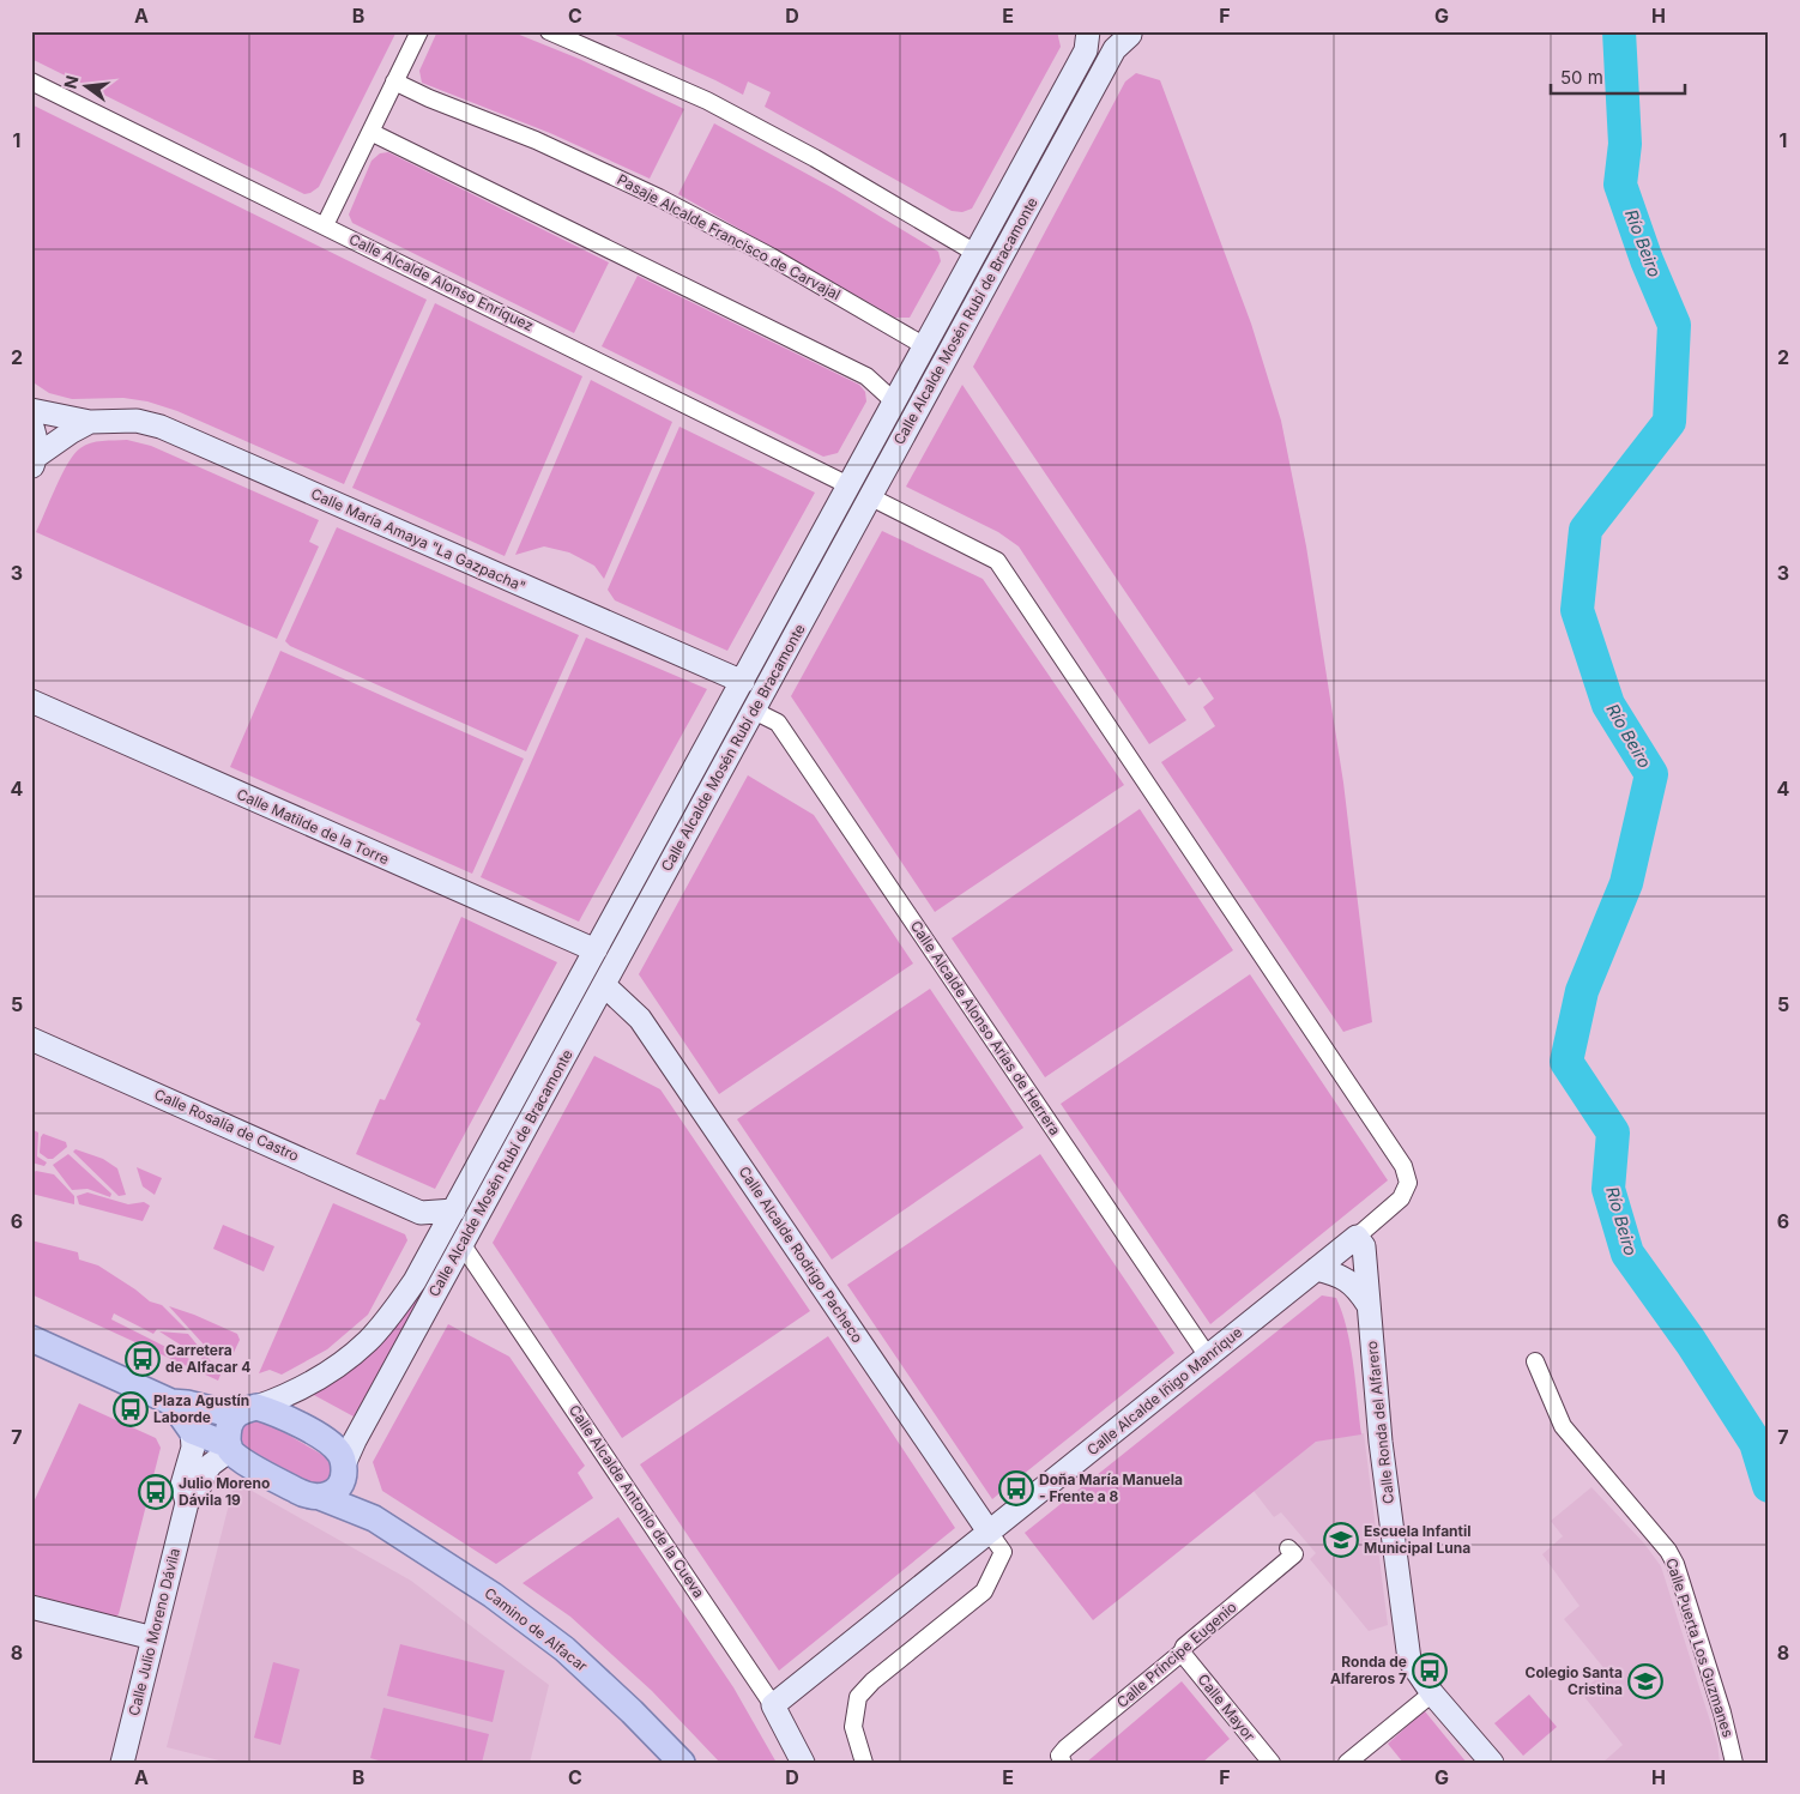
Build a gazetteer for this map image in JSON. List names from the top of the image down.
{
  "streets": {
    "main road": ["Camino de Alfacar"],
    "street": [
      "Pasaje Alcalde Francisco de Carvajal",
      "Calle Alcalde Alonso Enríquez",
      "Calle Alcalde Mosén Rubí de Bracamonte",
      "Calle María Amaya \"La Gazpacha\"",
      "Calle Matilde de la Torre",
      "Calle Alcalde Alonso Arias de Herrera",
      "Calle Rosalía de Castro",
      "Calle Alcalde Rodrigo Pacheco",
      "Calle Alcalde Iñigo Manrique",
      "Calle Ronda del Alfarero",
      "Calle Alcalde Antonio de la Cueva",
      "Calle Julio Moreno Dávila",
      "Calle Puerta Los Guzmanes",
      "Calle Príncipe Eugenio",
      "Calle Mayor"
    ]
  },
  "crossings": [
    ["Pasaje Alcalde Francisco de Carvajal", "Calle Alcalde Mosén Rubí de Bracamonte"],
    ["Calle Alcalde Alonso Enríquez", "Calle Alcalde Mosén Rubí de Bracamonte"],
    ["Calle Alcalde Mosén Rubí de Bracamonte", "Calle María Amaya \"La Gazpacha\""],
    ["Calle Alcalde Mosén Rubí de Bracamonte", "Calle Matilde de la Torre"],
    ["Calle Alcalde Mosén Rubí de Bracamonte", "Calle Alcalde Alonso Arias de Herrera"],
    ["Calle Alcalde Mosén Rubí de Bracamonte", "Calle Rosalía de Castro"],
    ["Calle Alcalde Mosén Rubí de Bracamonte", "Calle Alcalde Rodrigo Pacheco"],
    ["Calle Alcalde Mosén Rubí de Bracamonte", "Calle Alcalde Iñigo Manrique"],
    ["Calle Alcalde Mosén Rubí de Bracamonte", "Calle Alcalde Antonio de la Cueva"],
    ["Calle Alcalde Mosén Rubí de Bracamonte", "Camino de Alfacar"],
    ["Calle Alcalde Mosén Rubí de Bracamonte", "Calle Julio Moreno Dávila"],
    ["Calle Alcalde Alonso Arias de Herrera", "Calle Alcalde Iñigo Manrique"],
    ["Calle Alcalde Rodrigo Pacheco", "Calle Alcalde Iñigo Manrique"],
    ["Calle Alcalde Iñigo Manrique", "Calle Ronda del Alfarero"],
    ["Calle Alcalde Iñigo Manrique", "Calle Alcalde Antonio de la Cueva"],
    ["Camino de Alfacar", "Calle Julio Moreno Dávila"],
    ["Calle Príncipe Eugenio", "Calle Mayor"]
  ],
  "water": ["Río Beiro"],
  "places": {
    "bus stop": [
      "Carretera de Alfacar 4",
      "Plaza Agustín Laborde",
      "Doña María Manuela - Frente a 8",
      "Julio Moreno Dávila 19",
      "Ronda de Alfareros 7"
    ],
    "school or university": ["Escuela Infantil Municipal Luna", "Colegio Santa Cristina"]
  },
  "scale_bar": "50 m",
  "north": "left",
  "grid": {
    "columns": [
      "A",
      "B",
      "C",
      "D",
      "E",
      "F",
      "G",
      "H"
    ],
    "rows": [
      "1",
      "2",
      "3",
      "4",
      "5",
      "6",
      "7",
      "8"
    ]
  }
}
